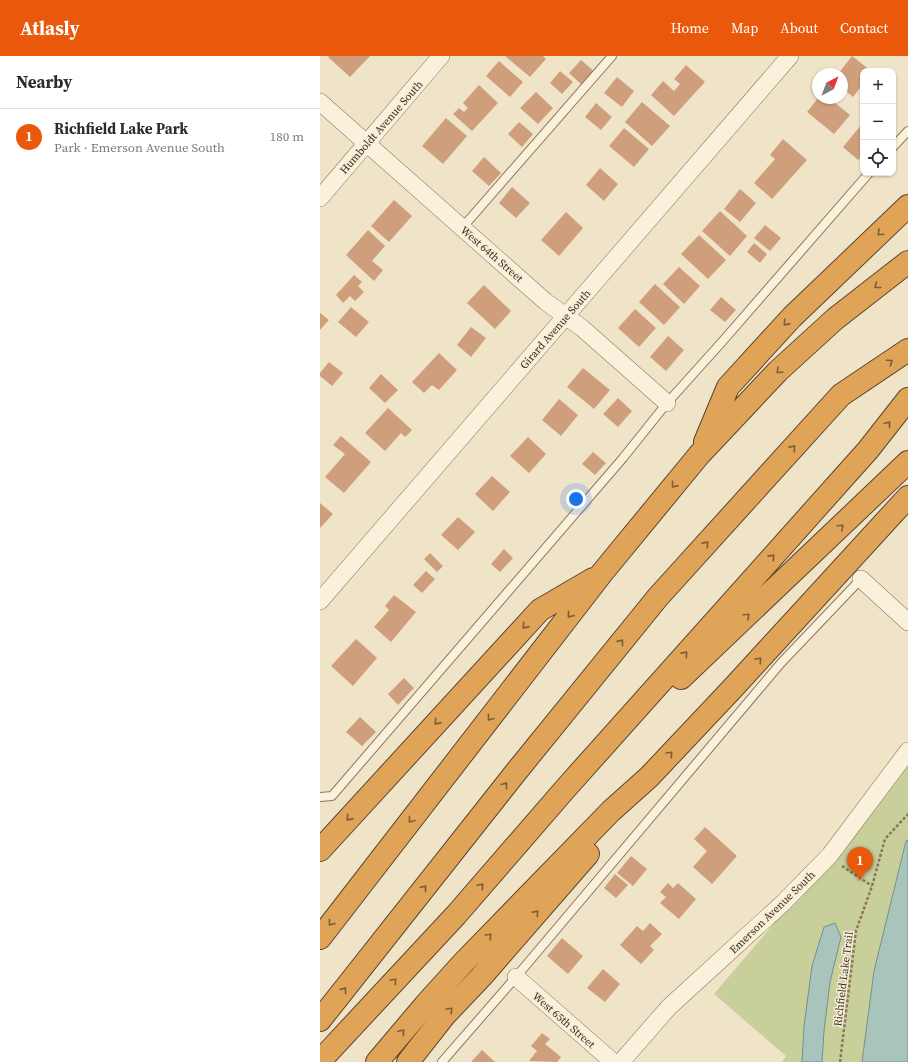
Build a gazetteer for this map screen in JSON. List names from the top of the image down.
{
  "streets": {
    "street": [
      "Humboldt Avenue South",
      "West 64th Street",
      "Girard Avenue South",
      "Emerson Avenue South",
      "West 65th Street"
    ],
    "path": ["Richfield Lake Trail"]
  },
  "crossings": [
    ["Humboldt Avenue South", "West 64th Street"],
    ["West 64th Street", "Girard Avenue South"]
  ],
  "north": "top right",
  "page": {
    "header": "Atlasly",
    "nav": [
      "Home",
      "Map",
      "About",
      "Contact"
    ],
    "heading": "Nearby",
    "map_buttons": ["+", "−"],
    "list": [
      {
        "mark": "1",
        "name": "Richfield Lake Park",
        "note": "Park · Emerson Avenue South",
        "value": "180 m"
      }
    ],
    "pins": "1"
  }
}
